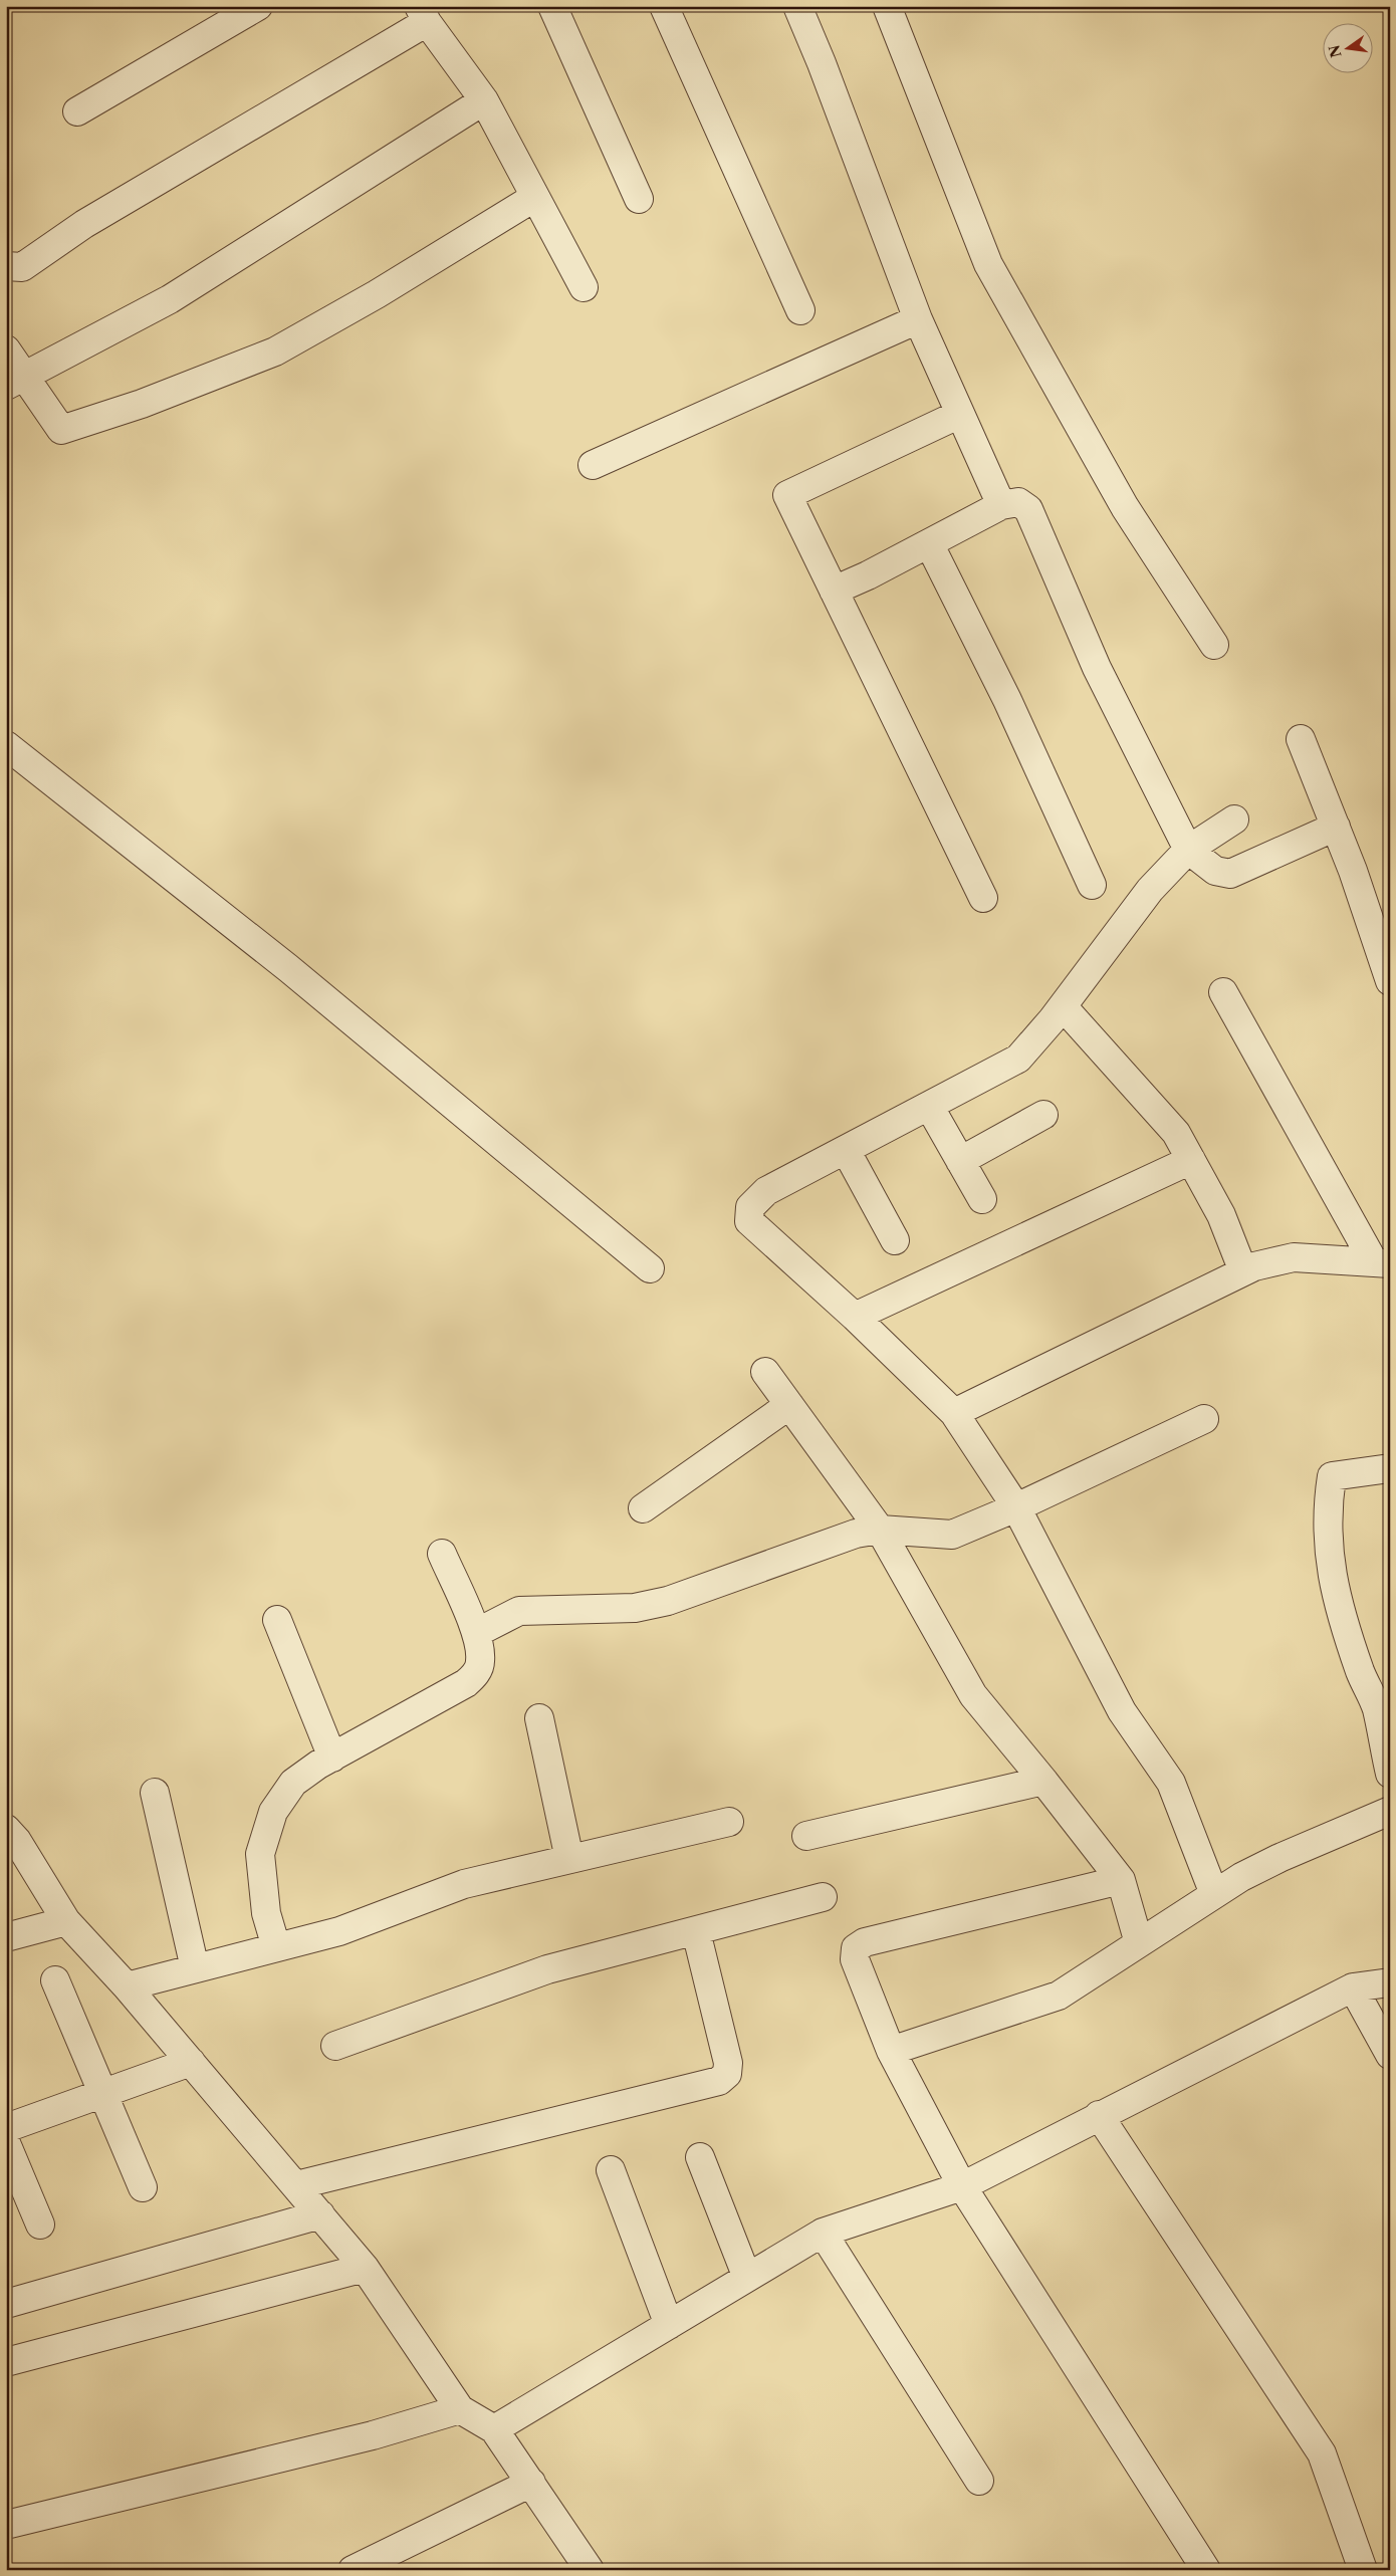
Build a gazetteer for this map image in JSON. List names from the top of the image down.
{
  "north": "left"
}
